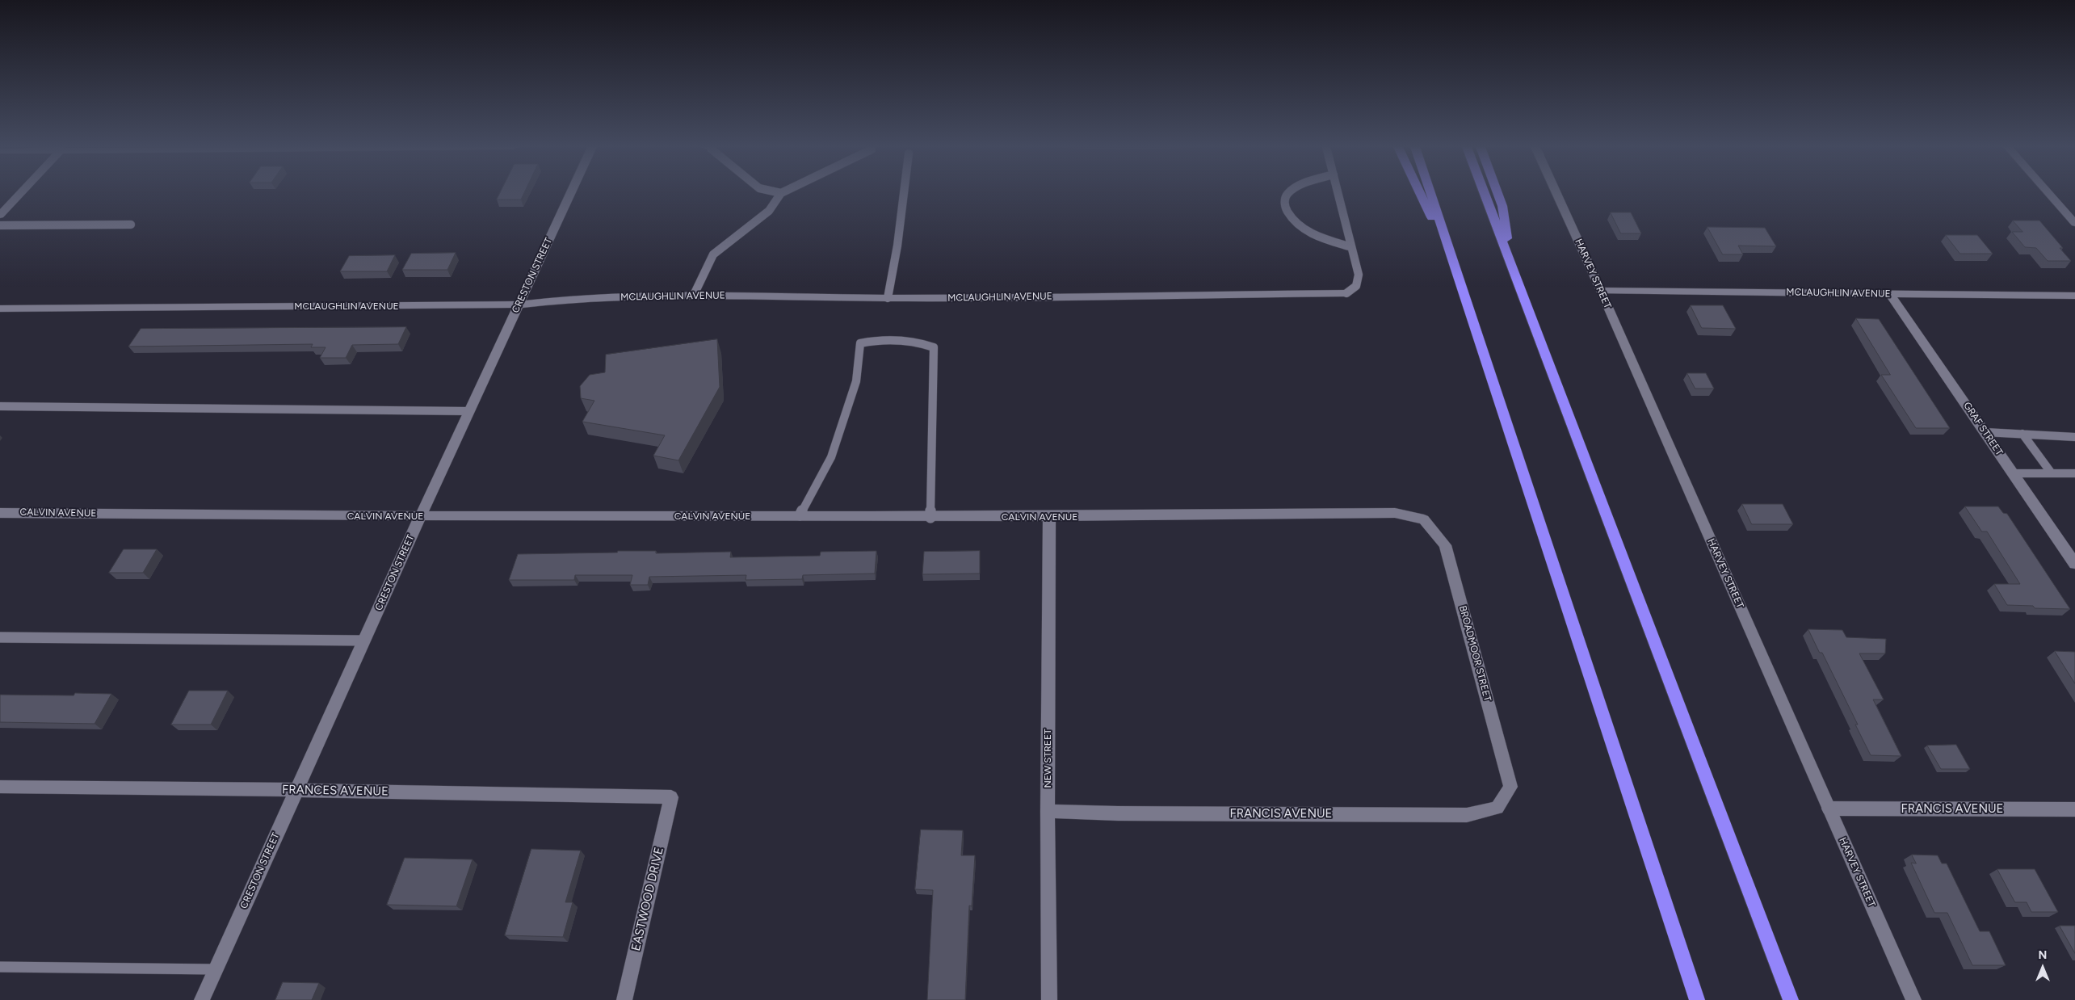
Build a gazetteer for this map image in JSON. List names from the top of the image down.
{
  "streets": {
    "street": [
      "HARVEY STREET",
      "CRESTON STREET",
      "MCLAUGHLIN AVENUE",
      "GRAF STREET",
      "CALVIN AVENUE",
      "BROADMOOR STREET",
      "NEW STREET",
      "FRANCES AVENUE",
      "FRANCIS AVENUE",
      "EASTWOOD DRIVE"
    ]
  },
  "crossings": [
    ["HARVEY STREET", "MCLAUGHLIN AVENUE"],
    ["HARVEY STREET", "FRANCIS AVENUE"],
    ["CRESTON STREET", "MCLAUGHLIN AVENUE"],
    ["CRESTON STREET", "CALVIN AVENUE"],
    ["CRESTON STREET", "FRANCES AVENUE"],
    ["MCLAUGHLIN AVENUE", "GRAF STREET"],
    ["CALVIN AVENUE", "BROADMOOR STREET"],
    ["CALVIN AVENUE", "NEW STREET"],
    ["BROADMOOR STREET", "FRANCIS AVENUE"],
    ["NEW STREET", "FRANCIS AVENUE"],
    ["FRANCES AVENUE", "EASTWOOD DRIVE"]
  ],
  "north": "top"
}
